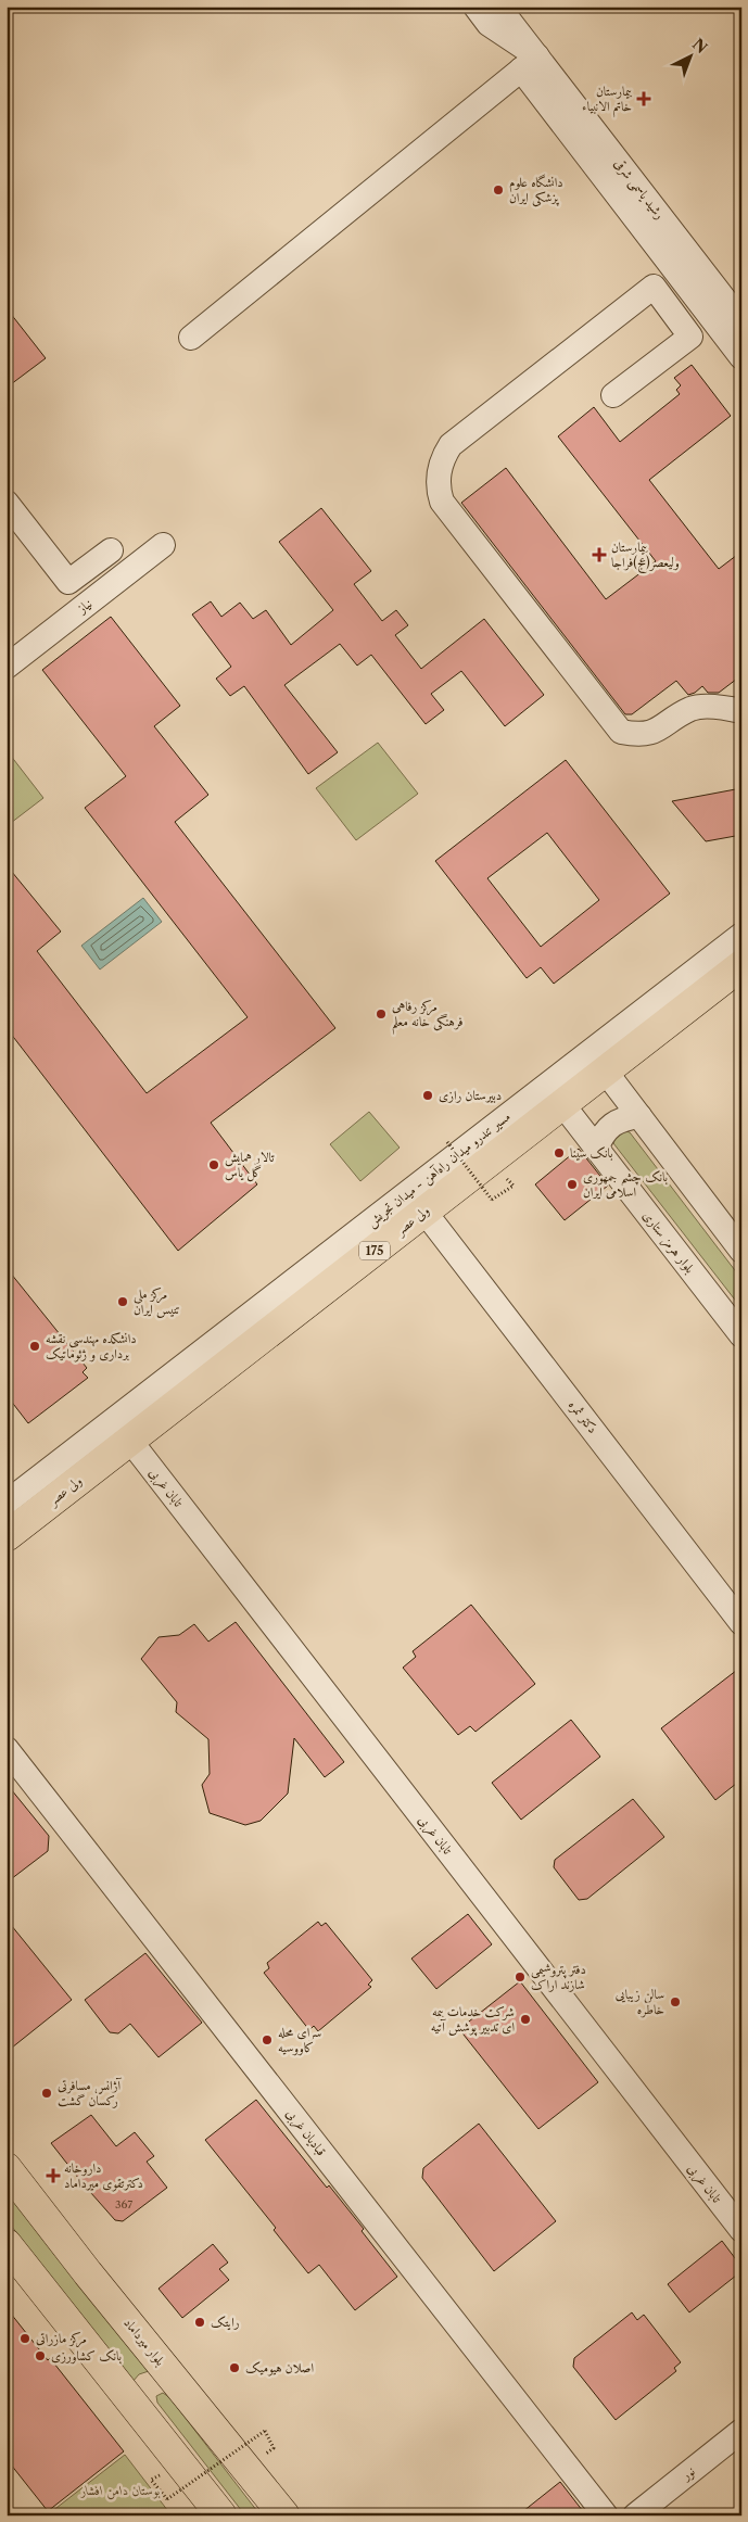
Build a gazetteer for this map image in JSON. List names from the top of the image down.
{
  "streets": {
    "main road": ["ولی عصر", "175", "بلوار میرداماد"],
    "street": [
      "رشید یاسمی شرقی",
      "نیاز",
      "مسیر تندرو میدان راه‌آهن - میدان تجریش",
      "بلوار هرمز ستاری",
      "دکتر ثمره",
      "تابان غربی",
      "قبادیان غربی",
      "نور"
    ]
  },
  "crossings": [
    ["ولی عصر", "بلوار هرمز ستاری"],
    ["ولی عصر", "دکتر ثمره"],
    ["ولی عصر", "تابان غربی"]
  ],
  "parks": ["بوستان دامن افشار"],
  "places": {
    "health": ["بیمارستان خاتم الانبیاء", "بیمارستان ولیعصر(عج)فراجا", "داروخانه دکترتقوی میرداماد"],
    "other": [
      "دانشگاه علوم پزشکی ایران",
      "مرکز رفاهی فرهنگی خانه معلم",
      "دبیرستان رازی",
      "بانک سینا",
      "تالار همایش گل یاس",
      "بانک چشم جمهوری اسلامی ایران",
      "مرکز ملی تنیس ایران",
      "دانشکده مهندسی نقشه برداری و ژئوماتیک",
      "دفتر پتروشیمی شازند اراک",
      "سالن زیبایی خاطره",
      "شرکت خدمات بیمه ای تدبیر پوشش آتیه",
      "سرای محله کاووسیه",
      "آژانس مسافرتی رکسان گشت",
      "رایتک",
      "مرکز مازراتی",
      "بانک کشاورزی",
      "اصلان هیومیک"
    ]
  },
  "house_numbers": ["367"],
  "north": "top right"
}
